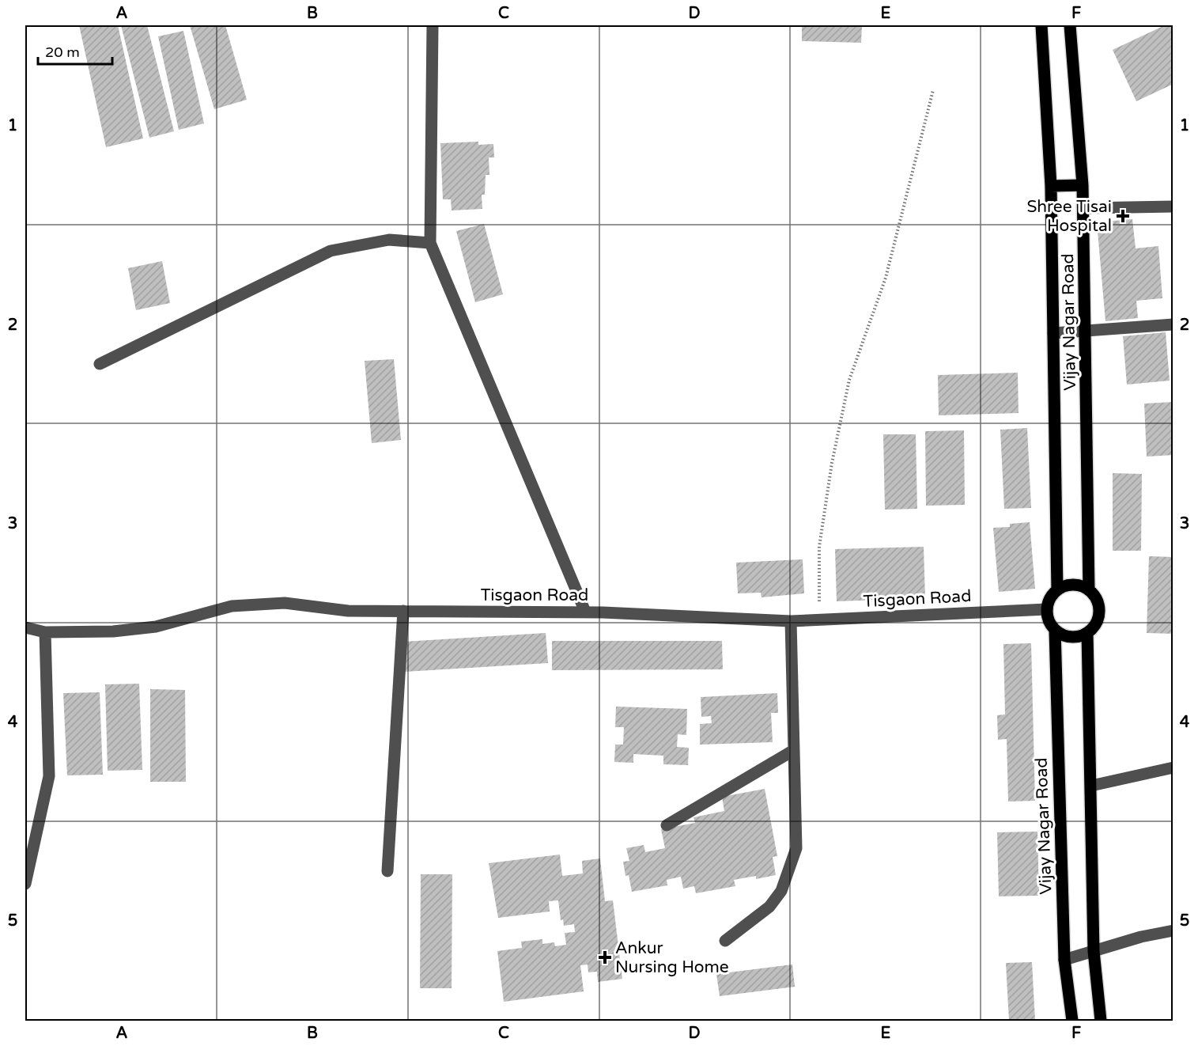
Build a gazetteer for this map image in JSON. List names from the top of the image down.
{
  "streets": {
    "main road": ["Vijay Nagar Road"],
    "street": ["Tisgaon Road"]
  },
  "crossings": [
    ["Vijay Nagar Road", "Tisgaon Road"]
  ],
  "places": {
    "health": ["Shree Tisai Hospital", "Ankur Nursing Home"]
  },
  "scale_bar": "20 m",
  "grid": {
    "columns": [
      "A",
      "B",
      "C",
      "D",
      "E",
      "F"
    ],
    "rows": [
      "1",
      "2",
      "3",
      "4",
      "5"
    ]
  }
}
